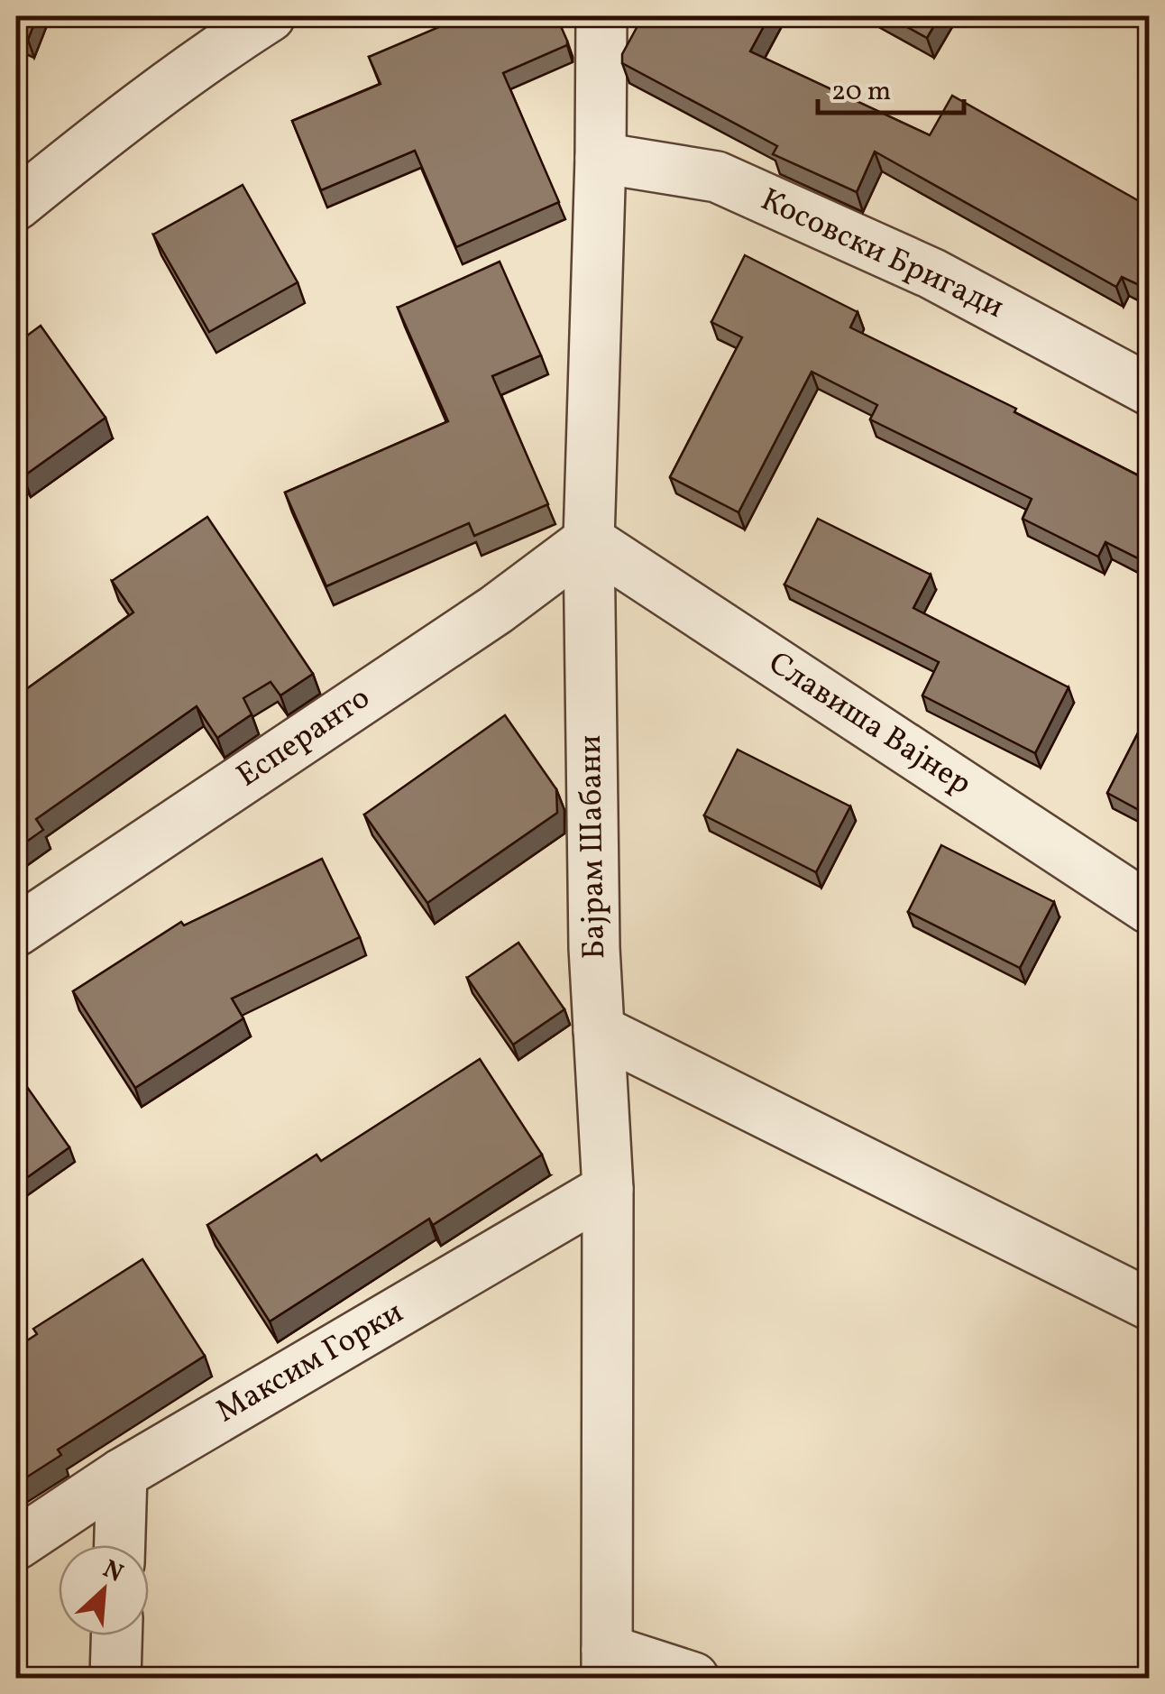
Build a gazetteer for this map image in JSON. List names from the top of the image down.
{
  "streets": {
    "street": [
      "Косовски Бригади",
      "Славиша Вајнер",
      "Есперанто",
      "Бајрам Шабани",
      "Максим Горки"
    ]
  },
  "crossings": [
    ["Косовски Бригади", "Бајрам Шабани"],
    ["Славиша Вајнер", "Есперанто"],
    ["Славиша Вајнер", "Бајрам Шабани"],
    ["Есперанто", "Бајрам Шабани"],
    ["Бајрам Шабани", "Максим Горки"]
  ],
  "scale_bar": "20 m",
  "north": "top right"
}
